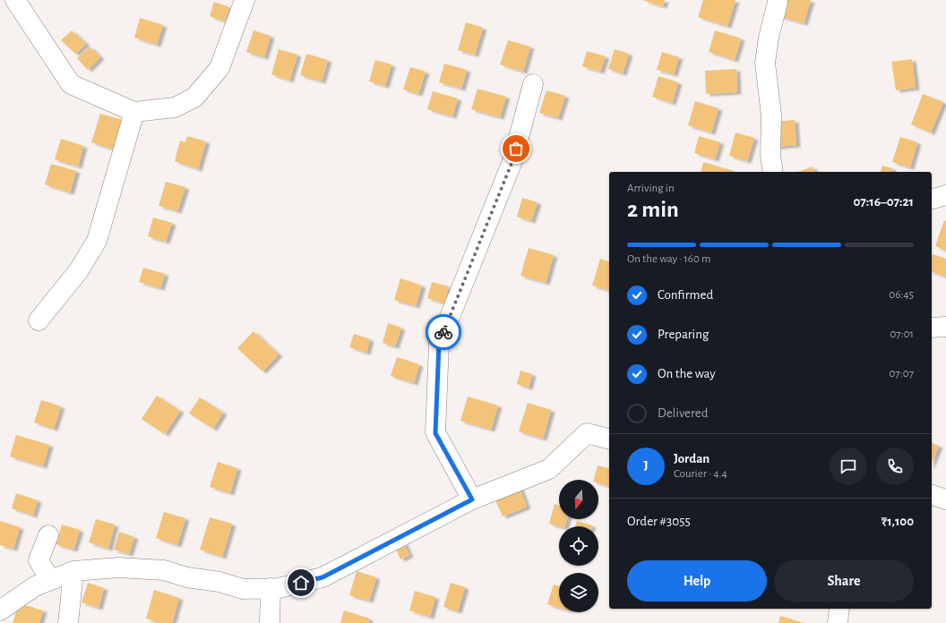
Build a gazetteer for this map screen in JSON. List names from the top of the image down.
{
  "north": "bottom",
  "page": {
    "heading": ["2 min", "Arriving in", "07:16–07:21"],
    "panel": [
      "Jordan",
      "Courier · 4.4",
      "Order #3055",
      "₹1,100"
    ],
    "bar": "On the way · 160 m",
    "list": [
      ["Confirmed", "06:45"],
      ["Preparing", "07:01"],
      ["On the way", "07:07"],
      "Delivered"
    ],
    "round": "J",
    "buttons": ["Help", "Share"]
  }
}
